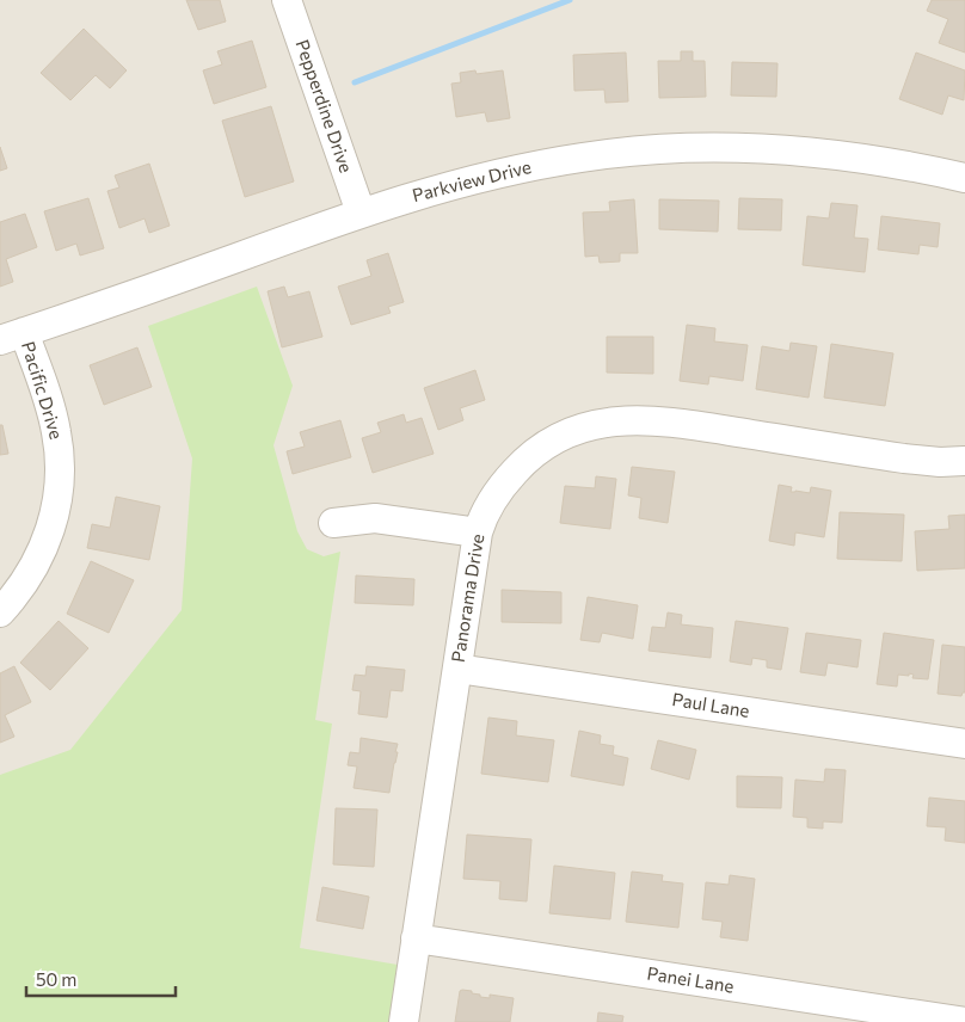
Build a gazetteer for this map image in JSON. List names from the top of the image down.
{
  "streets": {
    "street": [
      "Pepperdine Drive",
      "Parkview Drive",
      "Pacific Drive",
      "Panorama Drive",
      "Paul Lane",
      "Panei Lane"
    ]
  },
  "crossings": [
    ["Pepperdine Drive", "Parkview Drive"],
    ["Parkview Drive", "Pacific Drive"],
    ["Panorama Drive", "Paul Lane"],
    ["Panorama Drive", "Panei Lane"]
  ],
  "scale_bar": "50 m"
}
